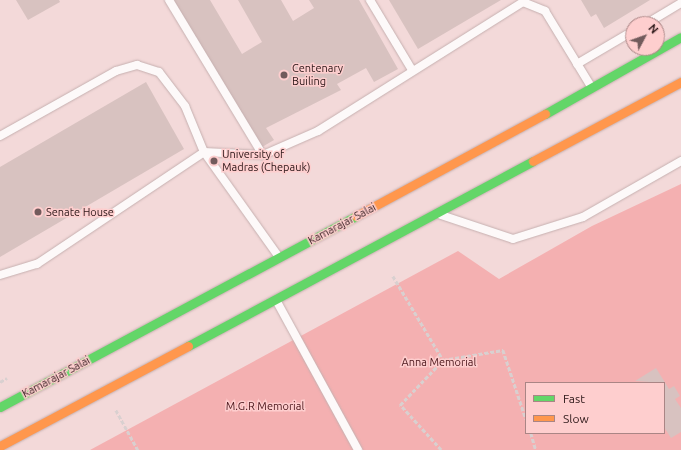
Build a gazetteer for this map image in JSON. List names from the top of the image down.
{
  "streets": {
    "main road": ["Kamarajar Salai"]
  },
  "parks": ["Anna Memorial", "M.G.R Memorial"],
  "places": ["Centenary Builing", "University of Madras (Chepauk)", "Senate House"],
  "legend": ["Fast", "Slow"],
  "north": "top right"
}
